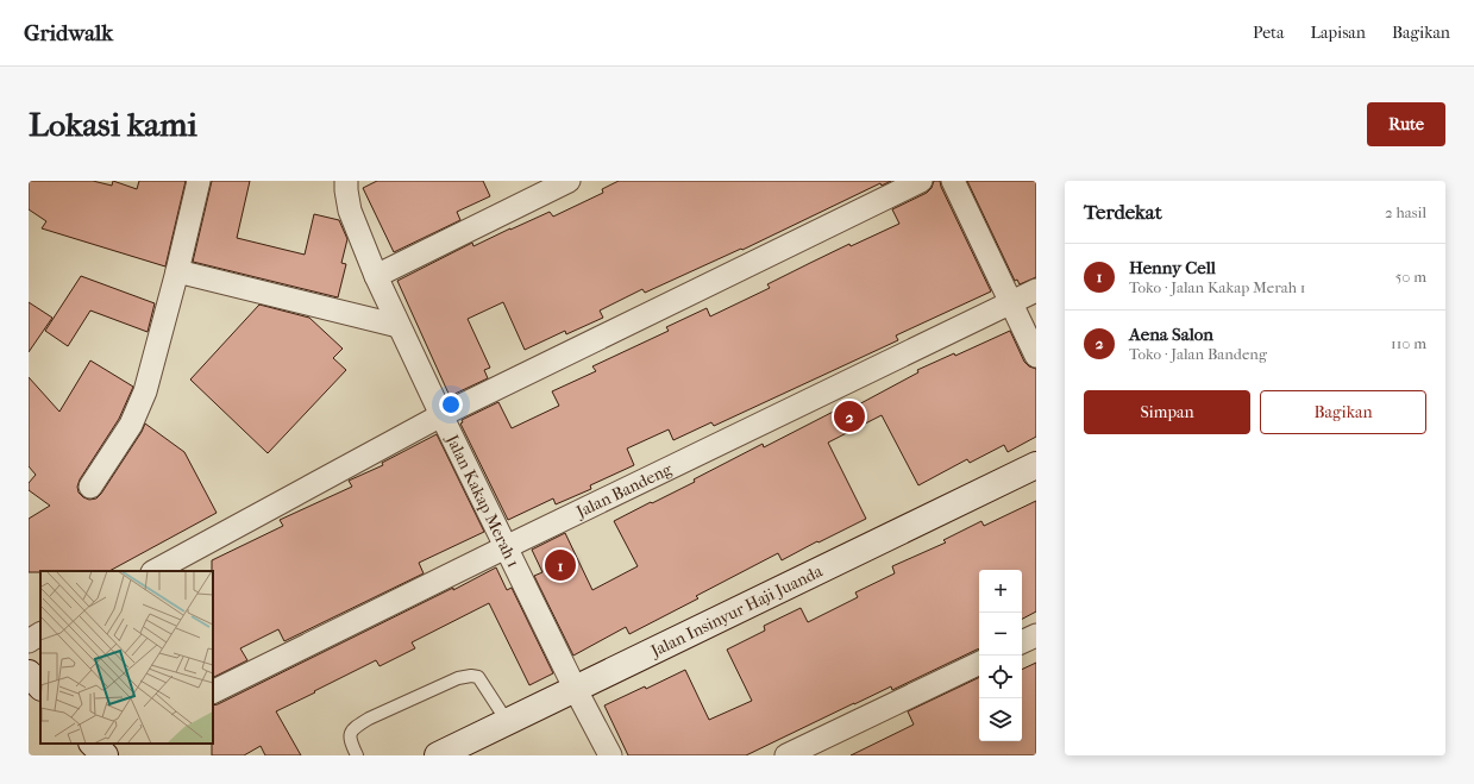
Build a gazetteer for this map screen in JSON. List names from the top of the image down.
{
  "streets": {
    "street": ["Jalan Bandeng", "Jalan Kakap Merah 1", "Jalan Insinyur Haji Juanda"]
  },
  "crossings": [
    ["Jalan Bandeng", "Jalan Kakap Merah 1"],
    ["Jalan Kakap Merah 1", "Jalan Insinyur Haji Juanda"]
  ],
  "page": {
    "header": "Gridwalk",
    "nav": ["Peta", "Lapisan", "Bagikan"],
    "buttons": [
      "Rute",
      ["Simpan", "Bagikan"]
    ],
    "title": "Lokasi kami",
    "heading": ["Terdekat", "2 hasil"],
    "list": [
      {
        "mark": "1",
        "name": "Henny Cell",
        "note": "Toko · Jalan Kakap Merah 1",
        "value": "50 m"
      },
      {
        "mark": "2",
        "name": "Aena Salon",
        "note": "Toko · Jalan Bandeng",
        "value": "110 m"
      }
    ],
    "pins": ["2", "1"],
    "map_buttons": ["+", "−"]
  }
}
